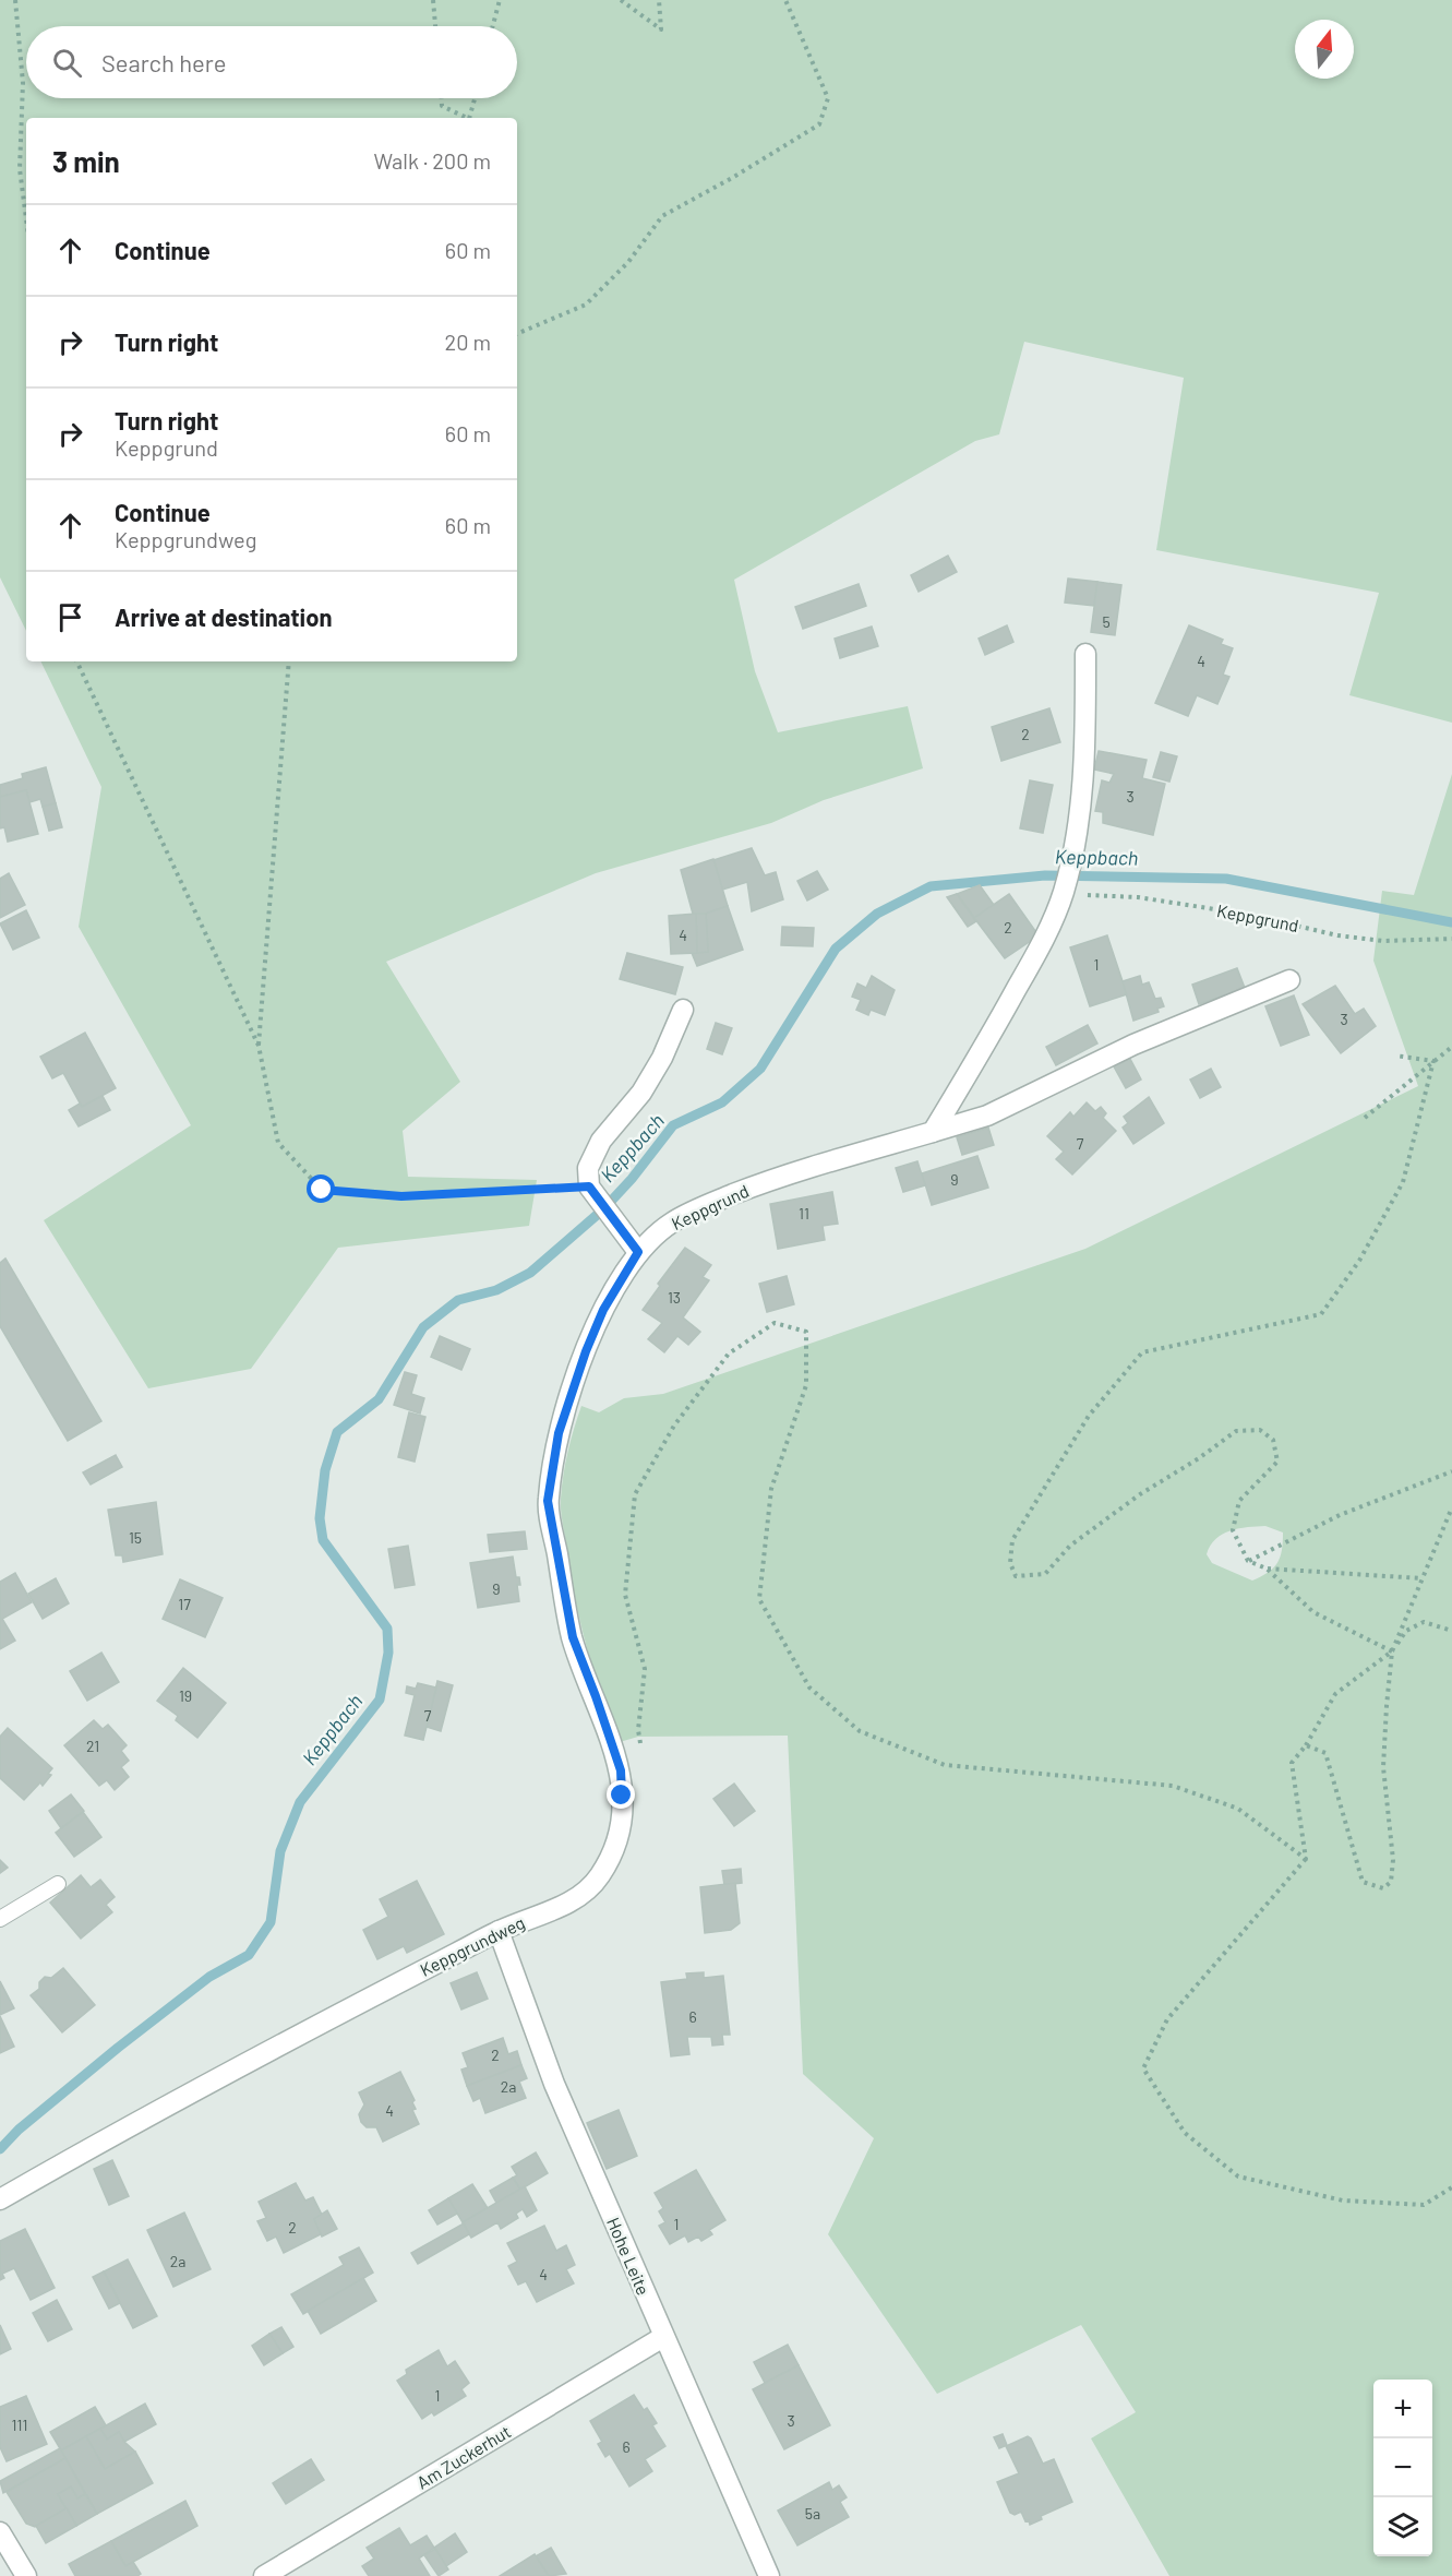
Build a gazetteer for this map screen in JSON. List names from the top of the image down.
{
  "streets": {
    "street": [
      "Keppgrund",
      "Keppgrundweg",
      "Hohe Leite",
      "Am Zuckerhut"
    ]
  },
  "crossings": [
    ["Keppgrund", "Keppgrundweg"],
    ["Keppgrundweg", "Hohe Leite"],
    ["Hohe Leite", "Am Zuckerhut"]
  ],
  "water": ["Keppbach"],
  "house_numbers": [
    "5",
    "4",
    "2",
    "3",
    "2",
    "4",
    "1",
    "3",
    "7",
    "9",
    "11",
    "13",
    "15",
    "9",
    "17",
    "19",
    "7",
    "21",
    "6",
    "2",
    "2a",
    "4",
    "1",
    "2",
    "2a",
    "4",
    "1",
    "3",
    "111",
    "6",
    "5a"
  ],
  "north": "top",
  "page": {
    "search": "Search here",
    "heading": ["3 min", "Walk · 200 m"],
    "list": [
      ["Continue", "60 m"],
      ["Turn right", "20 m"],
      ["Turn right", "Keppgrund", "60 m"],
      ["Continue", "Keppgrundweg", "60 m"],
      "Arrive at destination"
    ],
    "map_buttons": ["+", "−"]
  }
}
